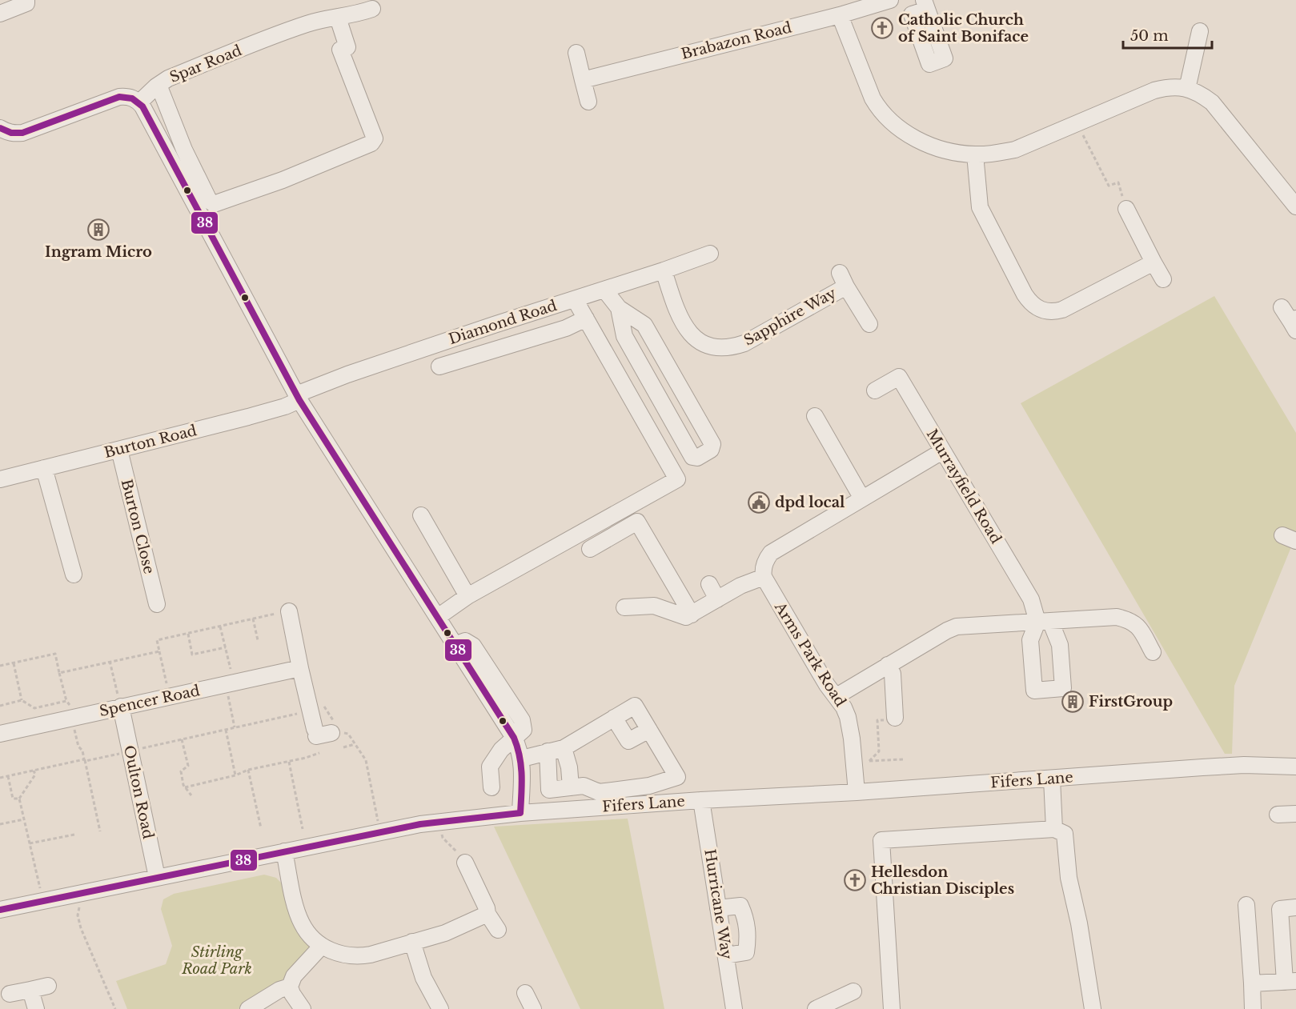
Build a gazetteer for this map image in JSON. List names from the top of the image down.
{
  "streets": {
    "street": [
      "Brabazon Road",
      "Spar Road",
      "Sapphire Way",
      "Diamond Road",
      "Burton Road",
      "Murrayfield Road",
      "Burton Close",
      "Arms Park Road",
      "Spencer Road",
      "Fifers Lane",
      "Oulton Road",
      "Hurricane Way"
    ]
  },
  "crossings": [
    ["Sapphire Way", "Diamond Road"],
    ["Diamond Road", "Burton Road"],
    ["Burton Road", "Burton Close"],
    ["Arms Park Road", "Fifers Lane"],
    ["Spencer Road", "Oulton Road"],
    ["Fifers Lane", "Oulton Road"],
    ["Fifers Lane", "Hurricane Way"]
  ],
  "parks": ["Stirling Road Park"],
  "places": {
    "church": ["Catholic Church of Saint Boniface", "Hellesdon Christian Disciples"],
    "building": ["Ingram Micro", "FirstGroup"],
    "public building": ["dpd local"]
  },
  "lines": ["transit line 38"],
  "scale_bar": "50 m"
}
